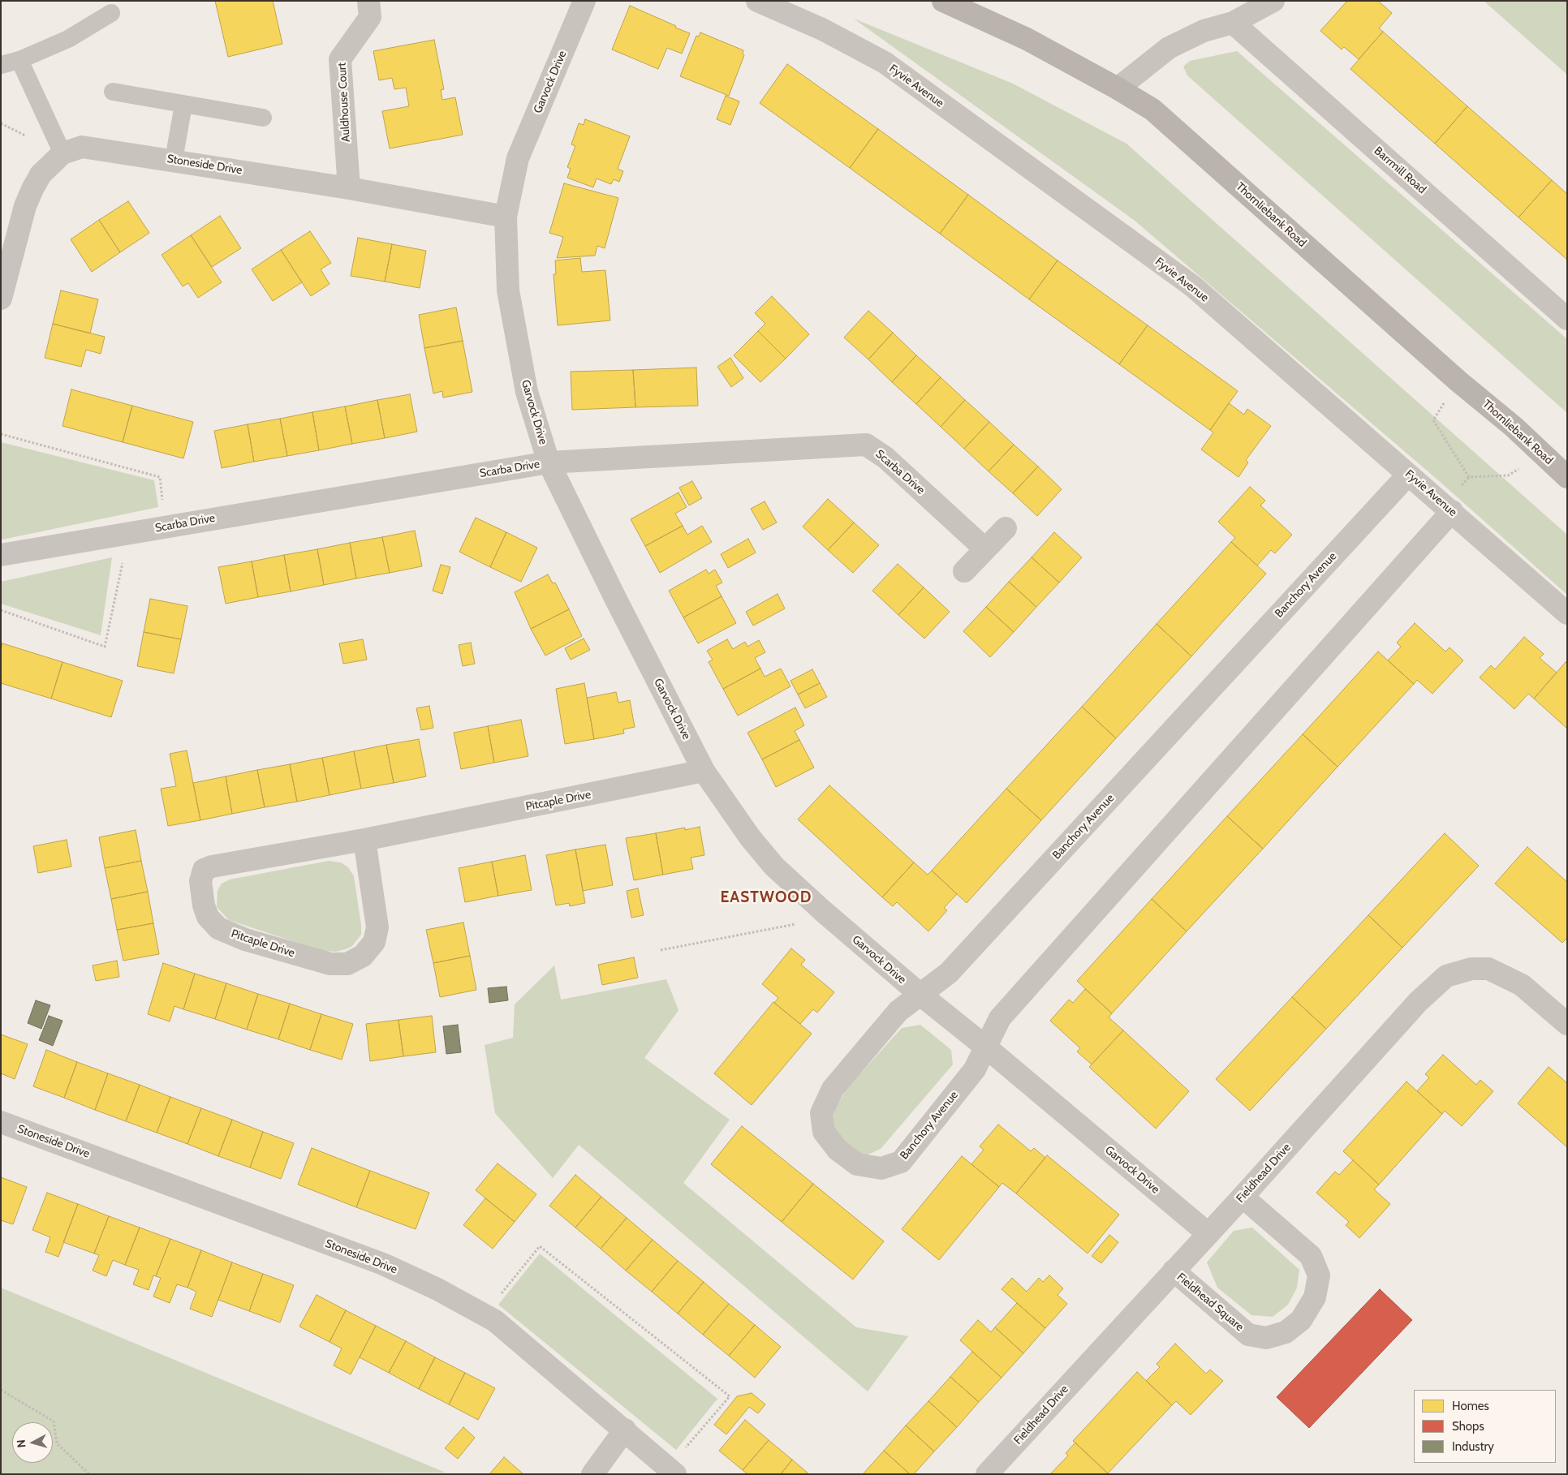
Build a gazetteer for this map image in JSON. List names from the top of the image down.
{
  "streets": {
    "main road": ["Thornliebank Road"],
    "street": [
      "Garvock Drive",
      "Fyvie Avenue",
      "Auldhouse Court",
      "Stoneside Drive",
      "Barrmill Road",
      "Scarba Drive",
      "Banchory Avenue",
      "Pitcaple Drive",
      "Fieldhead Drive",
      "Fieldhead Square"
    ]
  },
  "crossings": [
    ["Garvock Drive", "Stoneside Drive"],
    ["Garvock Drive", "Scarba Drive"],
    ["Garvock Drive", "Banchory Avenue"],
    ["Garvock Drive", "Pitcaple Drive"],
    ["Garvock Drive", "Fieldhead Drive"],
    ["Fyvie Avenue", "Banchory Avenue"],
    ["Auldhouse Court", "Stoneside Drive"],
    ["Fieldhead Drive", "Fieldhead Square"]
  ],
  "districts": ["EASTWOOD"],
  "legend": ["Homes", "Shops", "Industry"],
  "north": "left"
}
